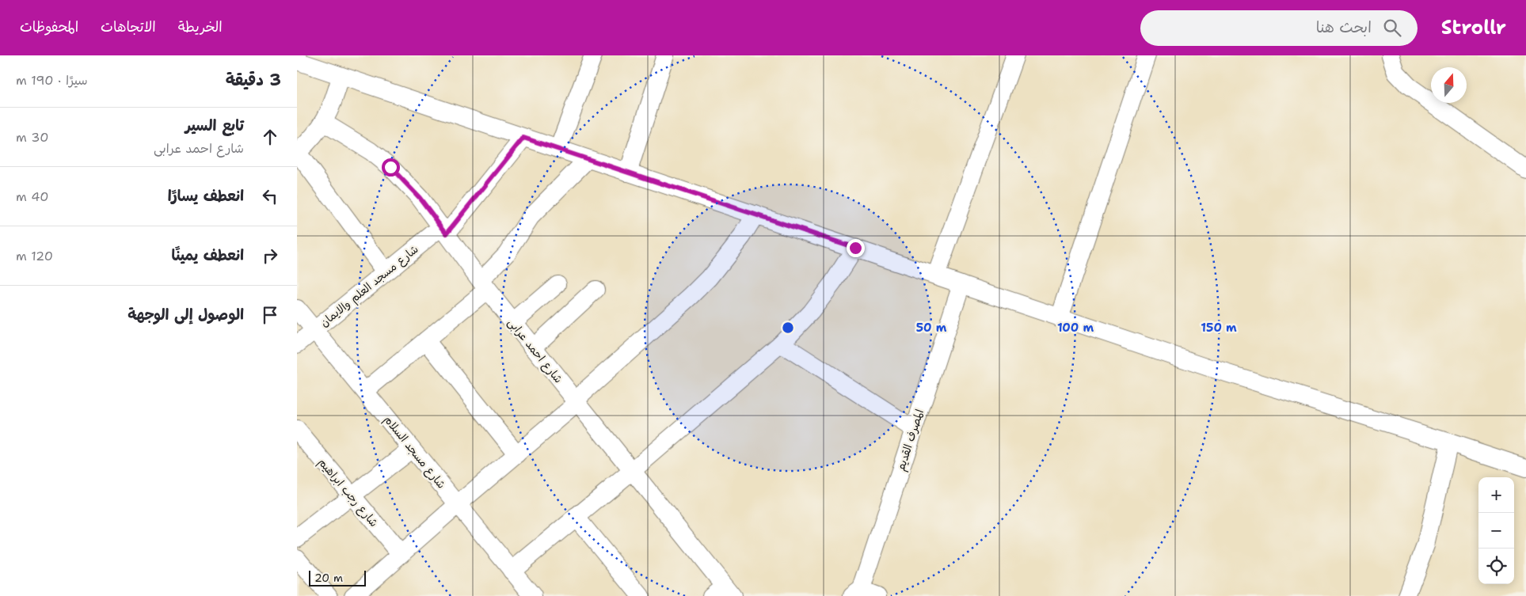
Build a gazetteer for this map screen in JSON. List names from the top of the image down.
{
  "streets": {
    "street": [
      "شارع مسجد العلم والايمان",
      "شارع احمد عرابى",
      "المصرف القديم",
      "شارع مسجد السلام",
      "شارع رجب ابراهيم"
    ]
  },
  "crossings": [
    ["شارع مسجد العلم والايمان", "شارع احمد عرابى"],
    ["شارع مسجد العلم والايمان", "شارع مسجد السلام"]
  ],
  "scale_bar": "20 m",
  "north": "top",
  "page": {
    "header": "Strollr",
    "search": "ابحث هنا",
    "nav": ["الخريطة", "الاتجاهات", "المحفوظات"],
    "heading": ["3 دقيقة", "سيرًا · 190 m"],
    "list": [
      ["تابع السير", "شارع احمد عرابى", "30 m"],
      ["انعطف يسارًا", "40 m"],
      ["انعطف يمينًا", "120 m"],
      "الوصول إلى الوجهة"
    ],
    "map_buttons": ["+", "−"],
    "scale": "20 m"
  },
  "rings": ["50 m", "100 m", "150 m"]
}
